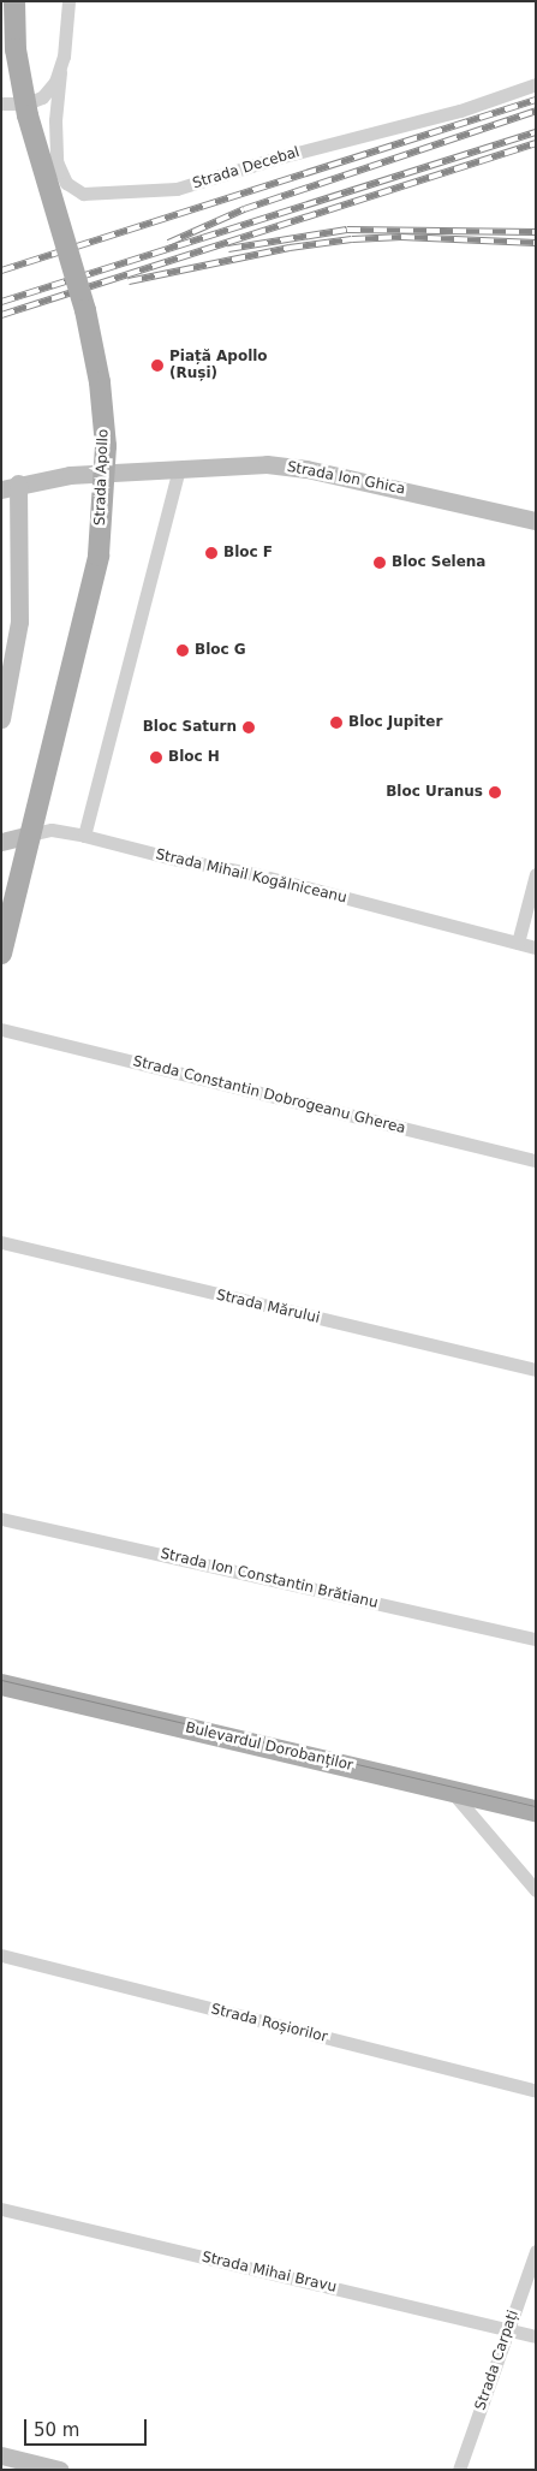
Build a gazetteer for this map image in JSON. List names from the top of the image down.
{
  "streets": {
    "main road": ["Strada Apollo", "Bulevardul Dorobanților"],
    "street": [
      "Strada Decebal",
      "Strada Ion Ghica",
      "Strada Mihail Kogălniceanu",
      "Strada Constantin Dobrogeanu Gherea",
      "Strada Mărului",
      "Strada Ion Constantin Brătianu",
      "Strada Roșiorilor",
      "Strada Mihai Bravu",
      "Strada Carpați"
    ]
  },
  "crossings": [
    ["Strada Apollo", "Strada Mihail Kogălniceanu"],
    ["Strada Mihai Bravu", "Strada Carpați"]
  ],
  "places": [
    "Piață Apollo (Ruși)",
    "Bloc F",
    "Bloc Selena",
    "Bloc G",
    "Bloc Jupiter",
    "Bloc Saturn",
    "Bloc H",
    "Bloc Uranus"
  ],
  "scale_bar": "50 m"
}
